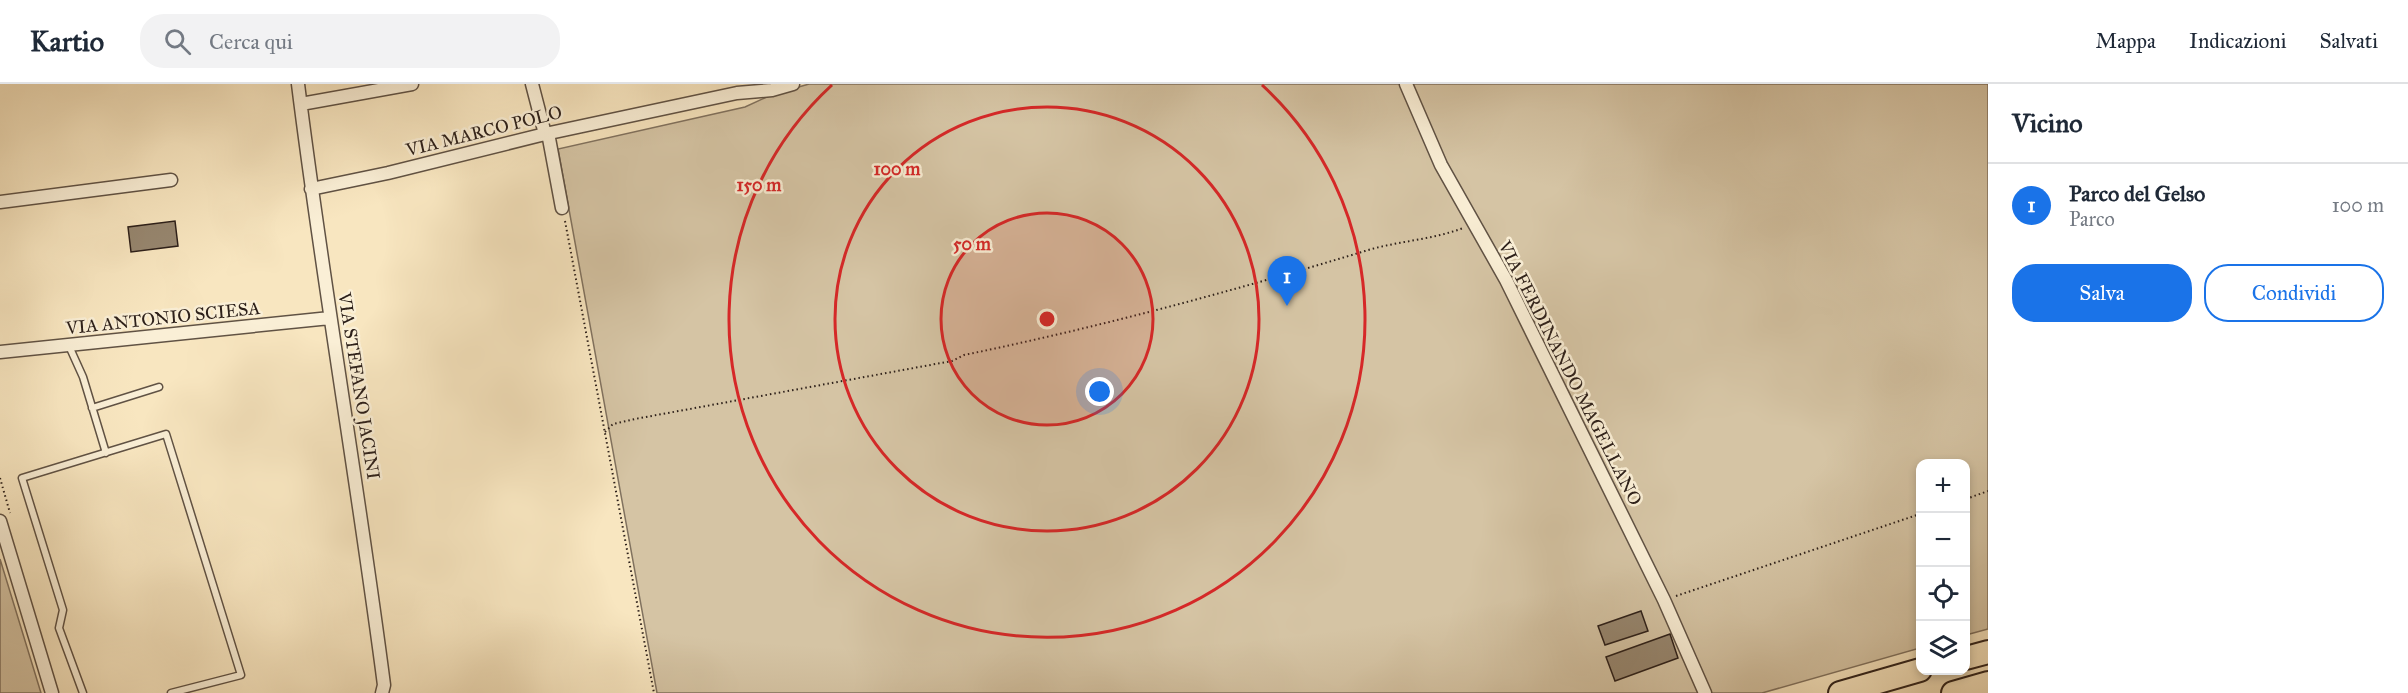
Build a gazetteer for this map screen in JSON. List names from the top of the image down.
{
  "streets": {
    "street": [
      "VIA MARCO POLO",
      "VIA ANTONIO SCIESA",
      "VIA FERDINANDO MAGELLANO",
      "VIA STEFANO JACINI"
    ]
  },
  "crossings": [
    ["VIA MARCO POLO", "VIA STEFANO JACINI"],
    ["VIA ANTONIO SCIESA", "VIA STEFANO JACINI"]
  ],
  "page": {
    "header": "Kartio",
    "search": "Cerca qui",
    "nav": ["Mappa", "Indicazioni", "Salvati"],
    "heading": "Vicino",
    "list": [
      {
        "mark": "1",
        "name": "Parco del Gelso",
        "note": "Parco",
        "value": "100 m"
      }
    ],
    "buttons": ["Salva", "Condividi"],
    "pins": "1",
    "map_buttons": ["+", "−"]
  },
  "rings": ["100 m", "150 m", "50 m"]
}
